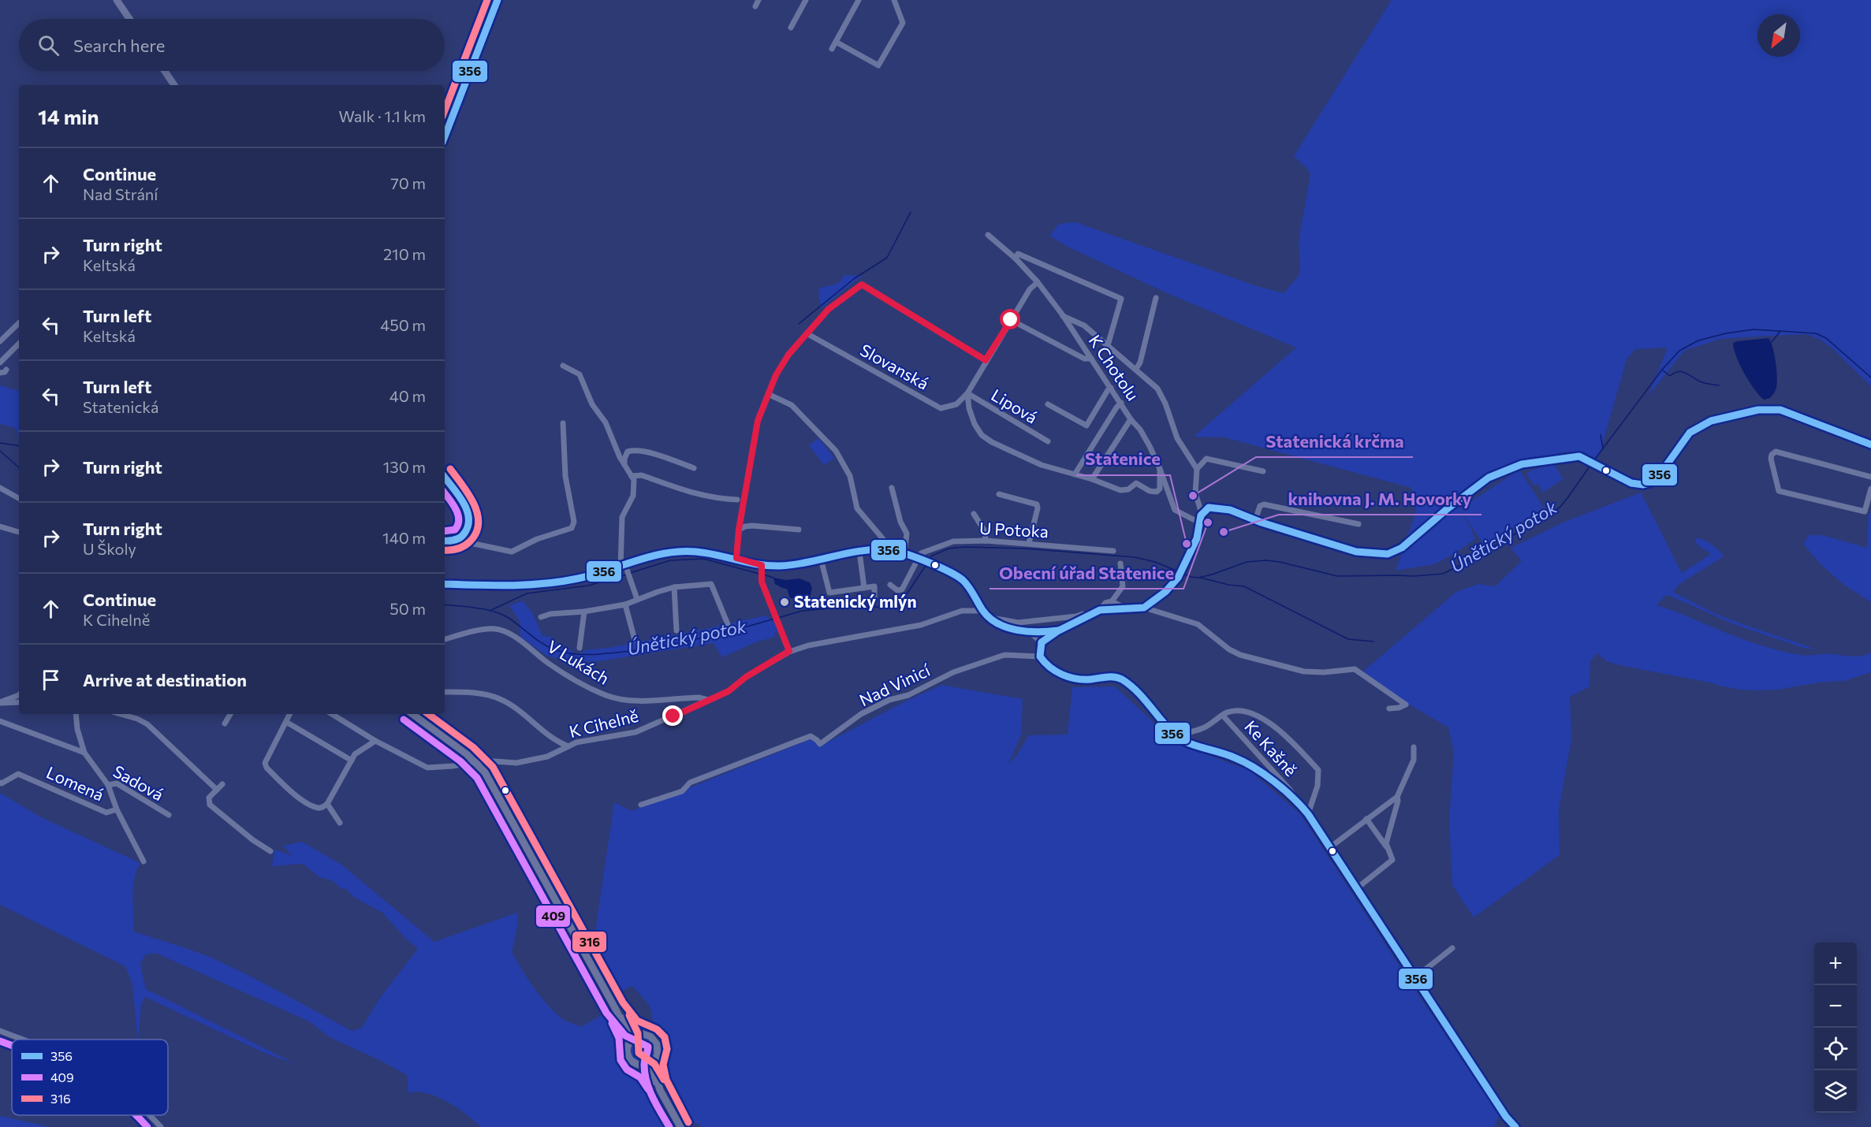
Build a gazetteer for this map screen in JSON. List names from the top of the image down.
{
  "streets": {
    "street": [
      "Slovanská",
      "K Chotolu",
      "Lipová",
      "U Potoka",
      "V Lukách",
      "Nad Vinicí",
      "K Cihelně",
      "Ke Kašně",
      "Sadová",
      "Lomená"
    ]
  },
  "crossings": [
    ["Slovanská", "K Chotolu"],
    ["Slovanská", "Lipová"],
    ["K Chotolu", "Lipová"],
    ["V Lukách", "K Cihelně"],
    ["Sadová", "Lomená"]
  ],
  "water": ["Únětický potok"],
  "places": [
    "Statenická krčma",
    "Obecní úřad Statenice",
    "knihovna J. M. Hovorky",
    "Statenice",
    "Statenický mlýn"
  ],
  "lines": ["transit line 356", "transit line 316", "transit line 409"],
  "legend": ["356", "409", "316"],
  "north": "bottom left",
  "page": {
    "search": "Search here",
    "heading": ["14 min", "Walk · 1.1 km"],
    "list": [
      ["Continue", "Nad Strání", "70 m"],
      ["Turn right", "Keltská", "210 m"],
      ["Turn left", "Keltská", "450 m"],
      ["Turn left", "Statenická", "40 m"],
      ["Turn right", "130 m"],
      ["Turn right", "U Školy", "140 m"],
      ["Continue", "K Cihelně", "50 m"],
      "Arrive at destination"
    ],
    "map_buttons": ["+", "−"]
  }
}
